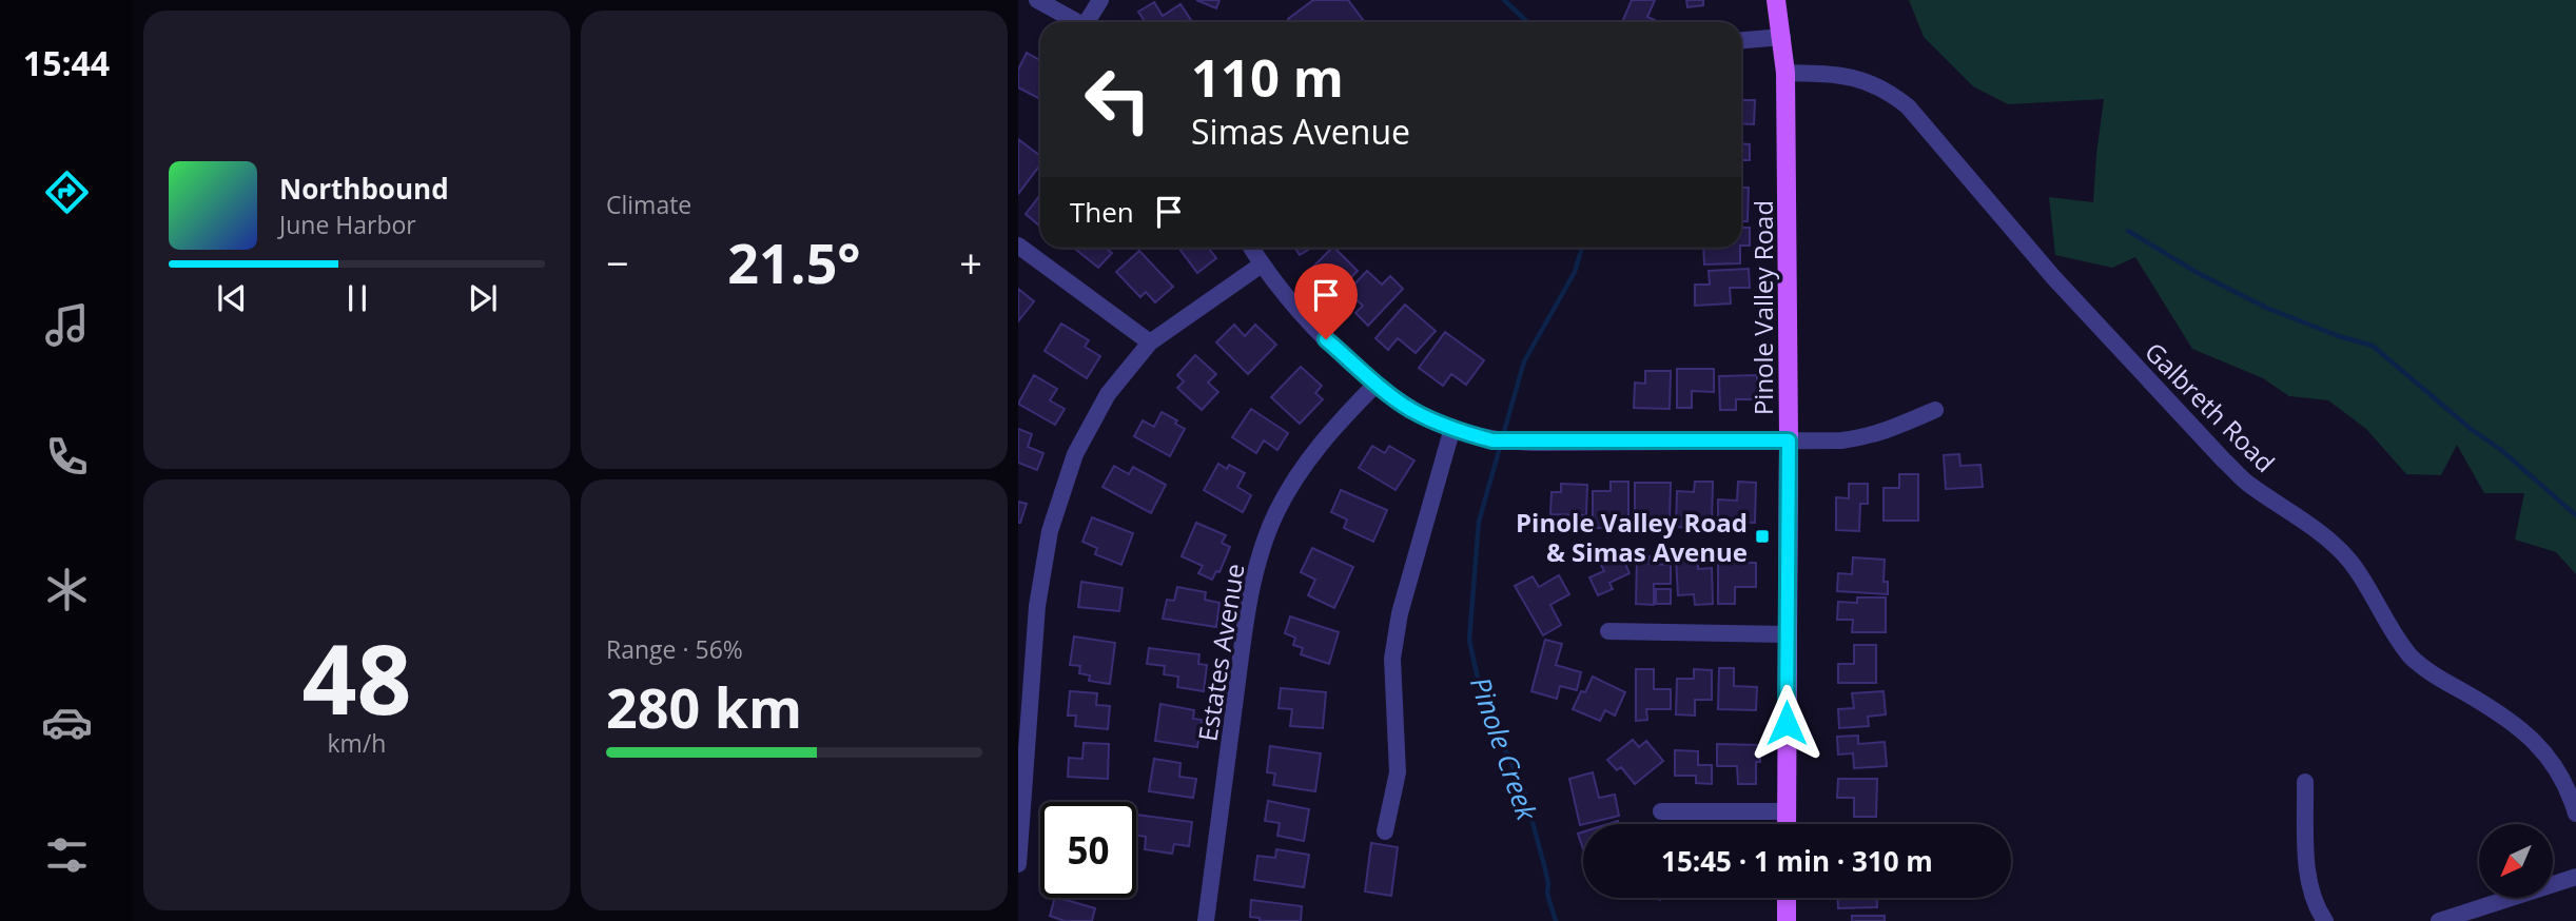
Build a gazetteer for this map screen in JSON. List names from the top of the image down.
{
  "streets": {
    "main road": ["Pinole Valley Road"],
    "street": ["Galbreth Road", "Estates Avenue"]
  },
  "crossings": [
    ["Pinole Valley Road", "Galbreth Road"]
  ],
  "water": ["Pinole Creek"],
  "places": {
    "transit": ["Pinole Valley Road & Simas Avenue"]
  },
  "north": "bottom left",
  "page": {
    "tabs": "15:44",
    "tile": [
      "Climate",
      ["48", "km/h"],
      ["Range · 56%", "280 km"]
    ],
    "turn": ["110 m", "Simas Avenue"],
    "song": ["Northbound", "June Harbor"],
    "then": "Then",
    "heat": ["−", "21.5°", "+"],
    "limit": "50",
    "trip": "15:45 · 1 min · 310 m"
  }
}
